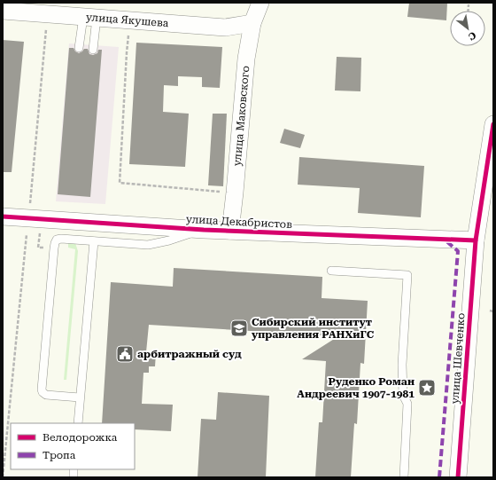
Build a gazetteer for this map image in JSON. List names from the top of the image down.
{
  "streets": {
    "street": [
      "улица Якушева",
      "улица Маковского",
      "улица Декабристов",
      "улица Шевченко"
    ]
  },
  "crossings": [
    ["улица Якушева", "улица Маковского"],
    ["улица Маковского", "улица Декабристов"],
    ["улица Декабристов", "улица Шевченко"]
  ],
  "places": {
    "school or university": ["Сибирский институт управления РАНХиГС"],
    "public building": ["арбитражный суд"],
    "place": ["Руденко Роман Андреевич 1907-1981"]
  },
  "legend": ["Велодорожка", "Тропа"],
  "north": "bottom right"
}
